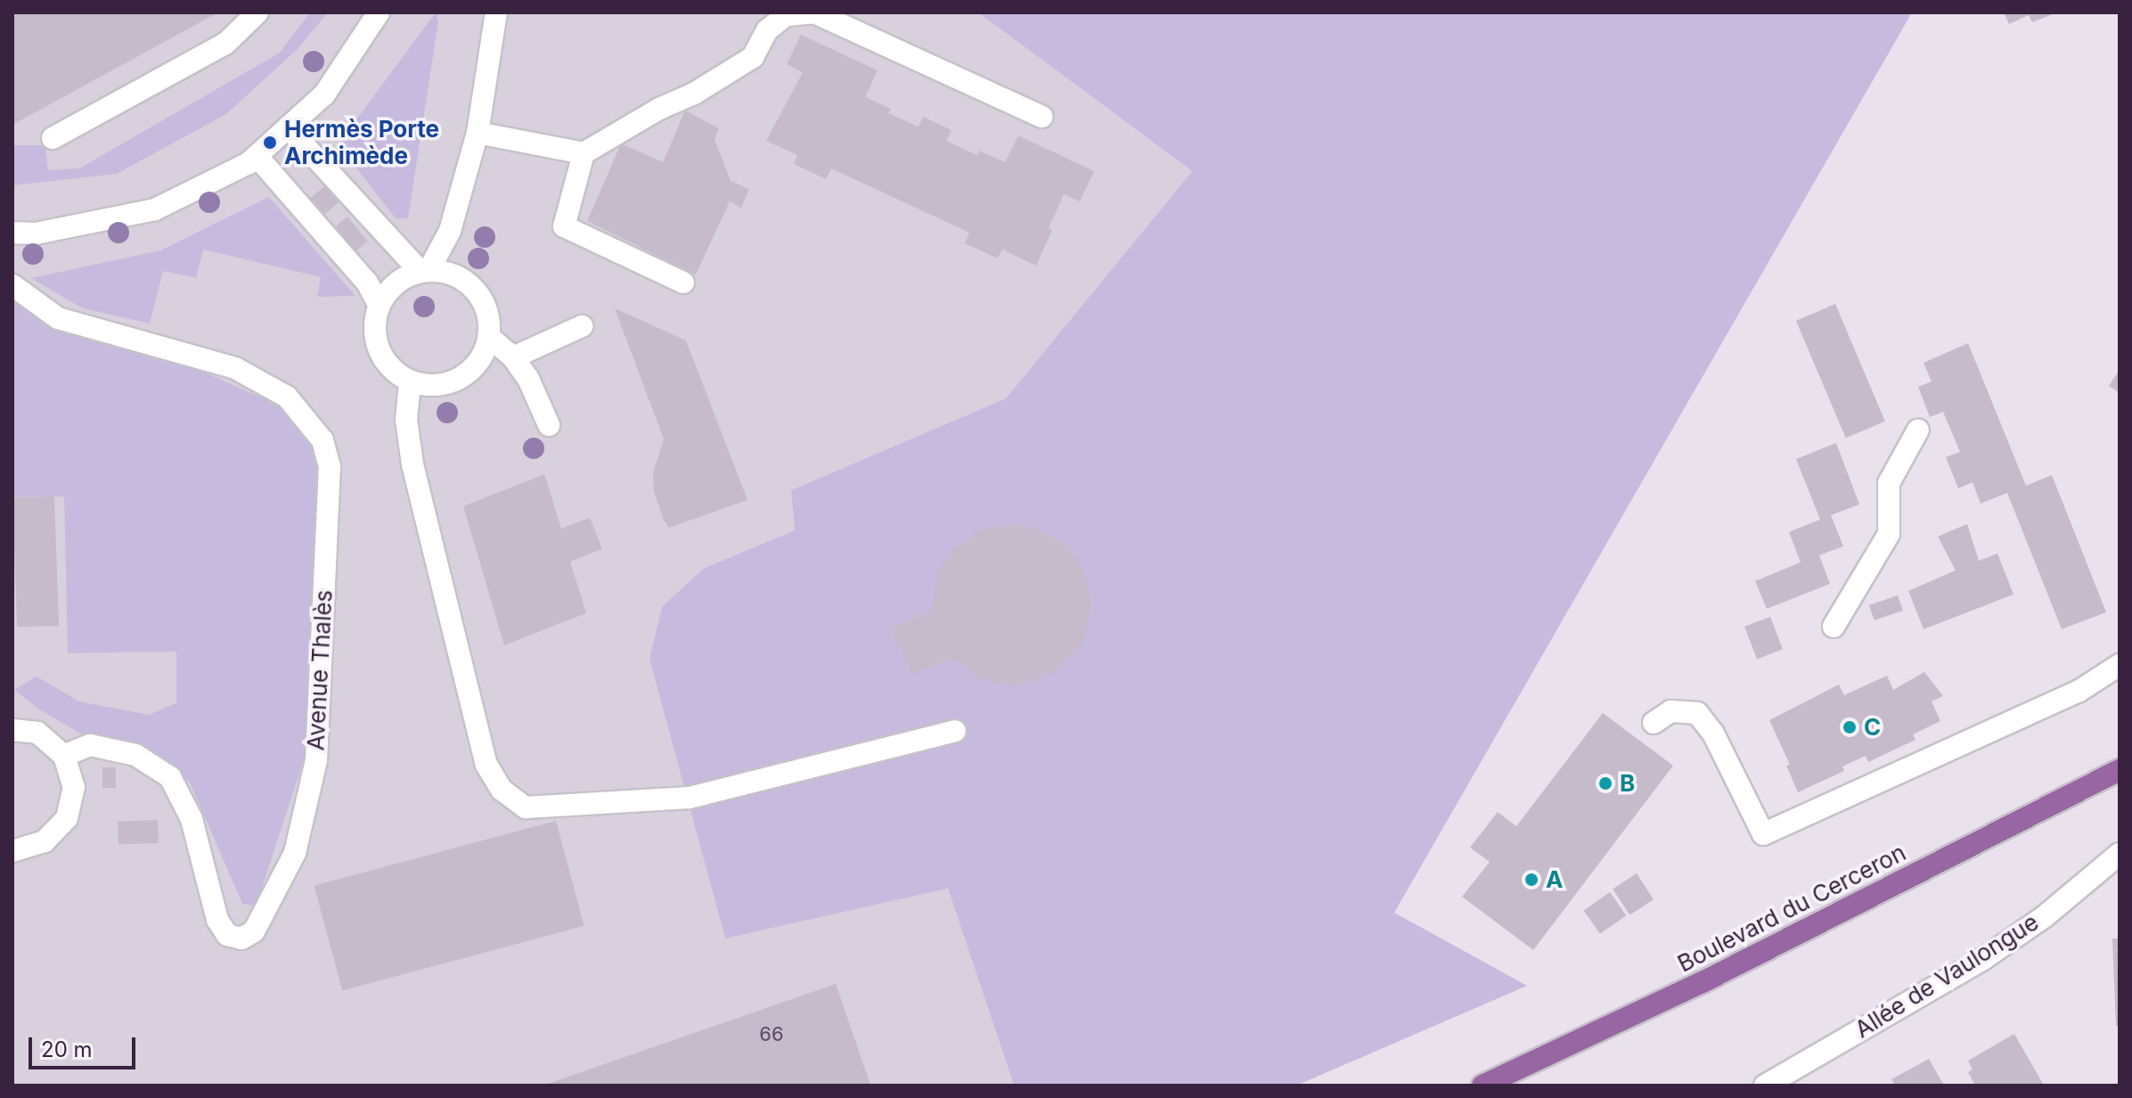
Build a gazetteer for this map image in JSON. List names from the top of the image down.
{
  "streets": {
    "main road": ["Boulevard du Cerceron"],
    "street": ["Avenue Thalès", "Allée de Vaulongue"]
  },
  "places": [
    "Hermès Porte Archimède",
    "C",
    "B",
    "A"
  ],
  "house_numbers": ["66"],
  "scale_bar": "20 m"
}
